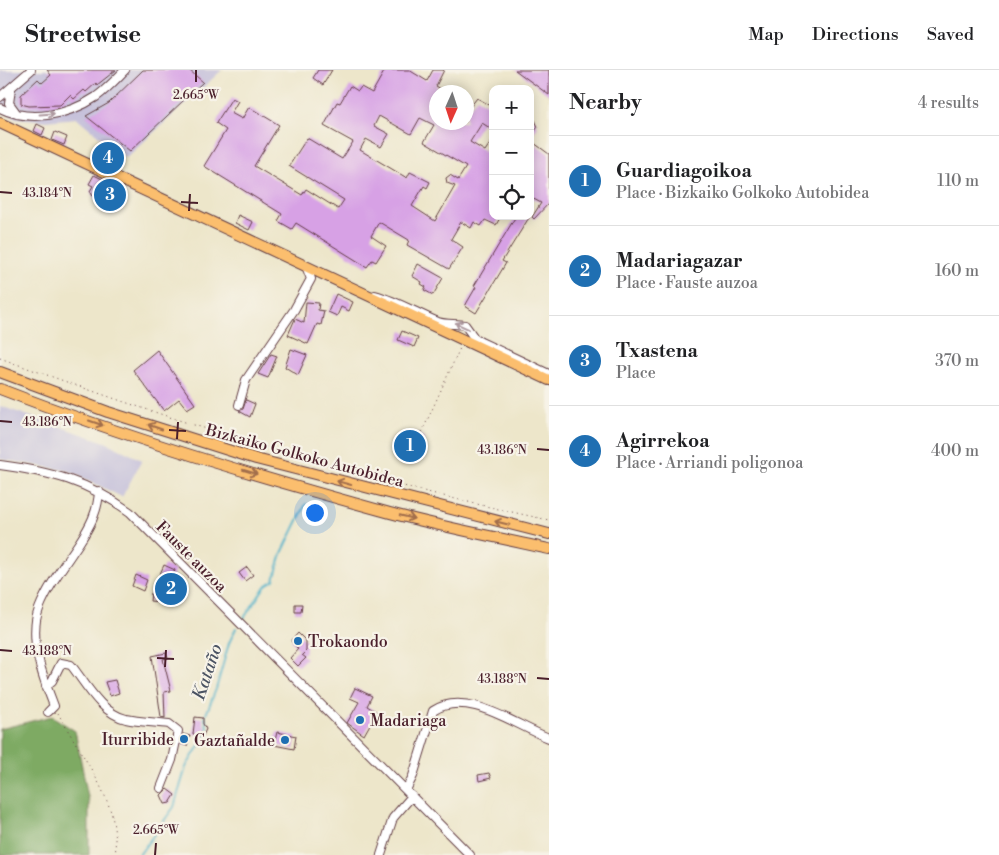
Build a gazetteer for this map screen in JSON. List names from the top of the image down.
{
  "streets": {
    "highway": ["Bizkaiko Golkoko Autobidea"],
    "street": ["Fauste auzoa"]
  },
  "water": ["Kataño"],
  "places": [
    "Trokaondo",
    "Madariaga",
    "Iturribide",
    "Gaztañalde"
  ],
  "north": "bottom",
  "page": {
    "header": "Streetwise",
    "nav": ["Map", "Directions", "Saved"],
    "heading": ["Nearby", "4 results"],
    "map_buttons": ["+", "−"],
    "list": [
      {
        "mark": "1",
        "name": "Guardiagoikoa",
        "note": "Place · Bizkaiko Golkoko Autobidea",
        "value": "110 m"
      },
      {
        "mark": "2",
        "name": "Madariagazar",
        "note": "Place · Fauste auzoa",
        "value": "160 m"
      },
      {
        "mark": "3",
        "name": "Txastena",
        "note": "Place",
        "value": "370 m"
      },
      {
        "mark": "4",
        "name": "Agirrekoa",
        "note": "Place · Arriandi poligonoa",
        "value": "400 m"
      }
    ],
    "pins": [
      "4",
      "3",
      "1",
      "2"
    ]
  },
  "coordinates": [
    "2.665°W",
    "43.184°N",
    "43.186°N",
    "43.188°N"
  ]
}
